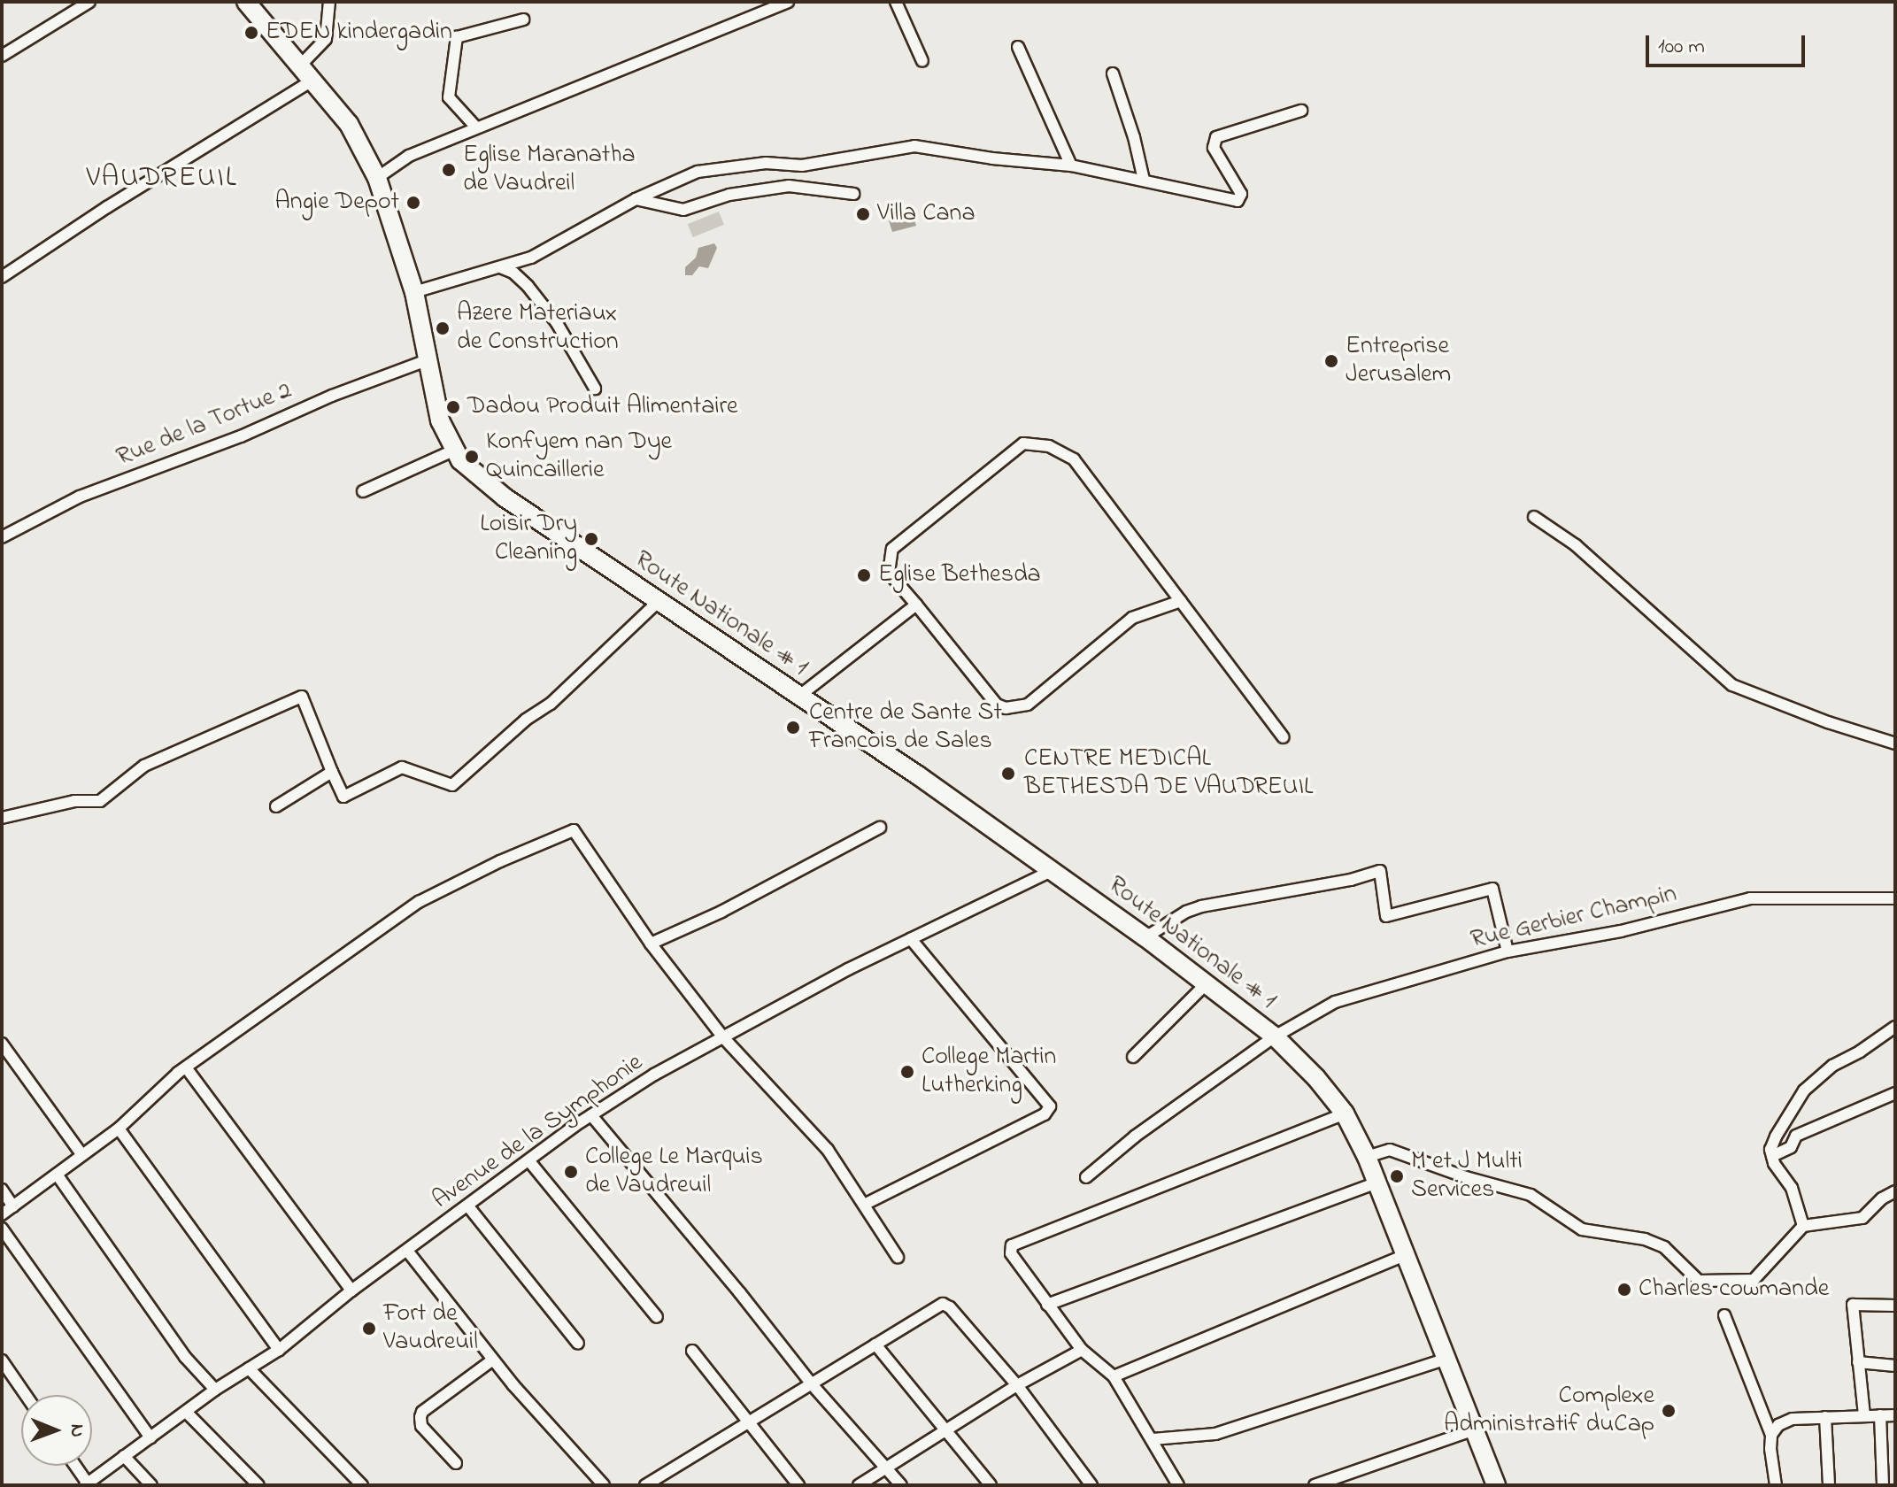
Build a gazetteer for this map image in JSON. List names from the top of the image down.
{
  "streets": {
    "main road": ["Route Nationale # 1"],
    "street": ["Rue de la Tortue 2", "Rue Gerbier Champin", "Avenue de la Symphonie"]
  },
  "crossings": [
    ["Rue de la Tortue 2", "Route Nationale # 1"],
    ["Route Nationale # 1", "Rue Gerbier Champin"],
    ["Route Nationale # 1", "Avenue de la Symphonie"]
  ],
  "districts": ["VAUDREUIL"],
  "places": [
    "EDEN kindergadin",
    "Eglise Maranatha de Vaudreil",
    "Angie Depot",
    "Villa Cana",
    "Azere Materiaux de Construction",
    "Entreprise Jerusalem",
    "Dadou Produit Alimentaire",
    "Konfyem nan Dye Quincaillerie",
    "Loisir Dry Cleaning",
    "Eglise Bethesda",
    "Centre de Sante St Francois de Sales",
    "CENTRE MEDICAL BETHESDA DE VAUDREUIL",
    "College Martin Lutherking",
    "College Le Marquis de Vaudreuil",
    "M et J Multi Services",
    "Charles cowmande",
    "Fort de Vaudreuil",
    "Complexe Administratif duCap"
  ],
  "scale_bar": "100 m",
  "north": "right"
}
